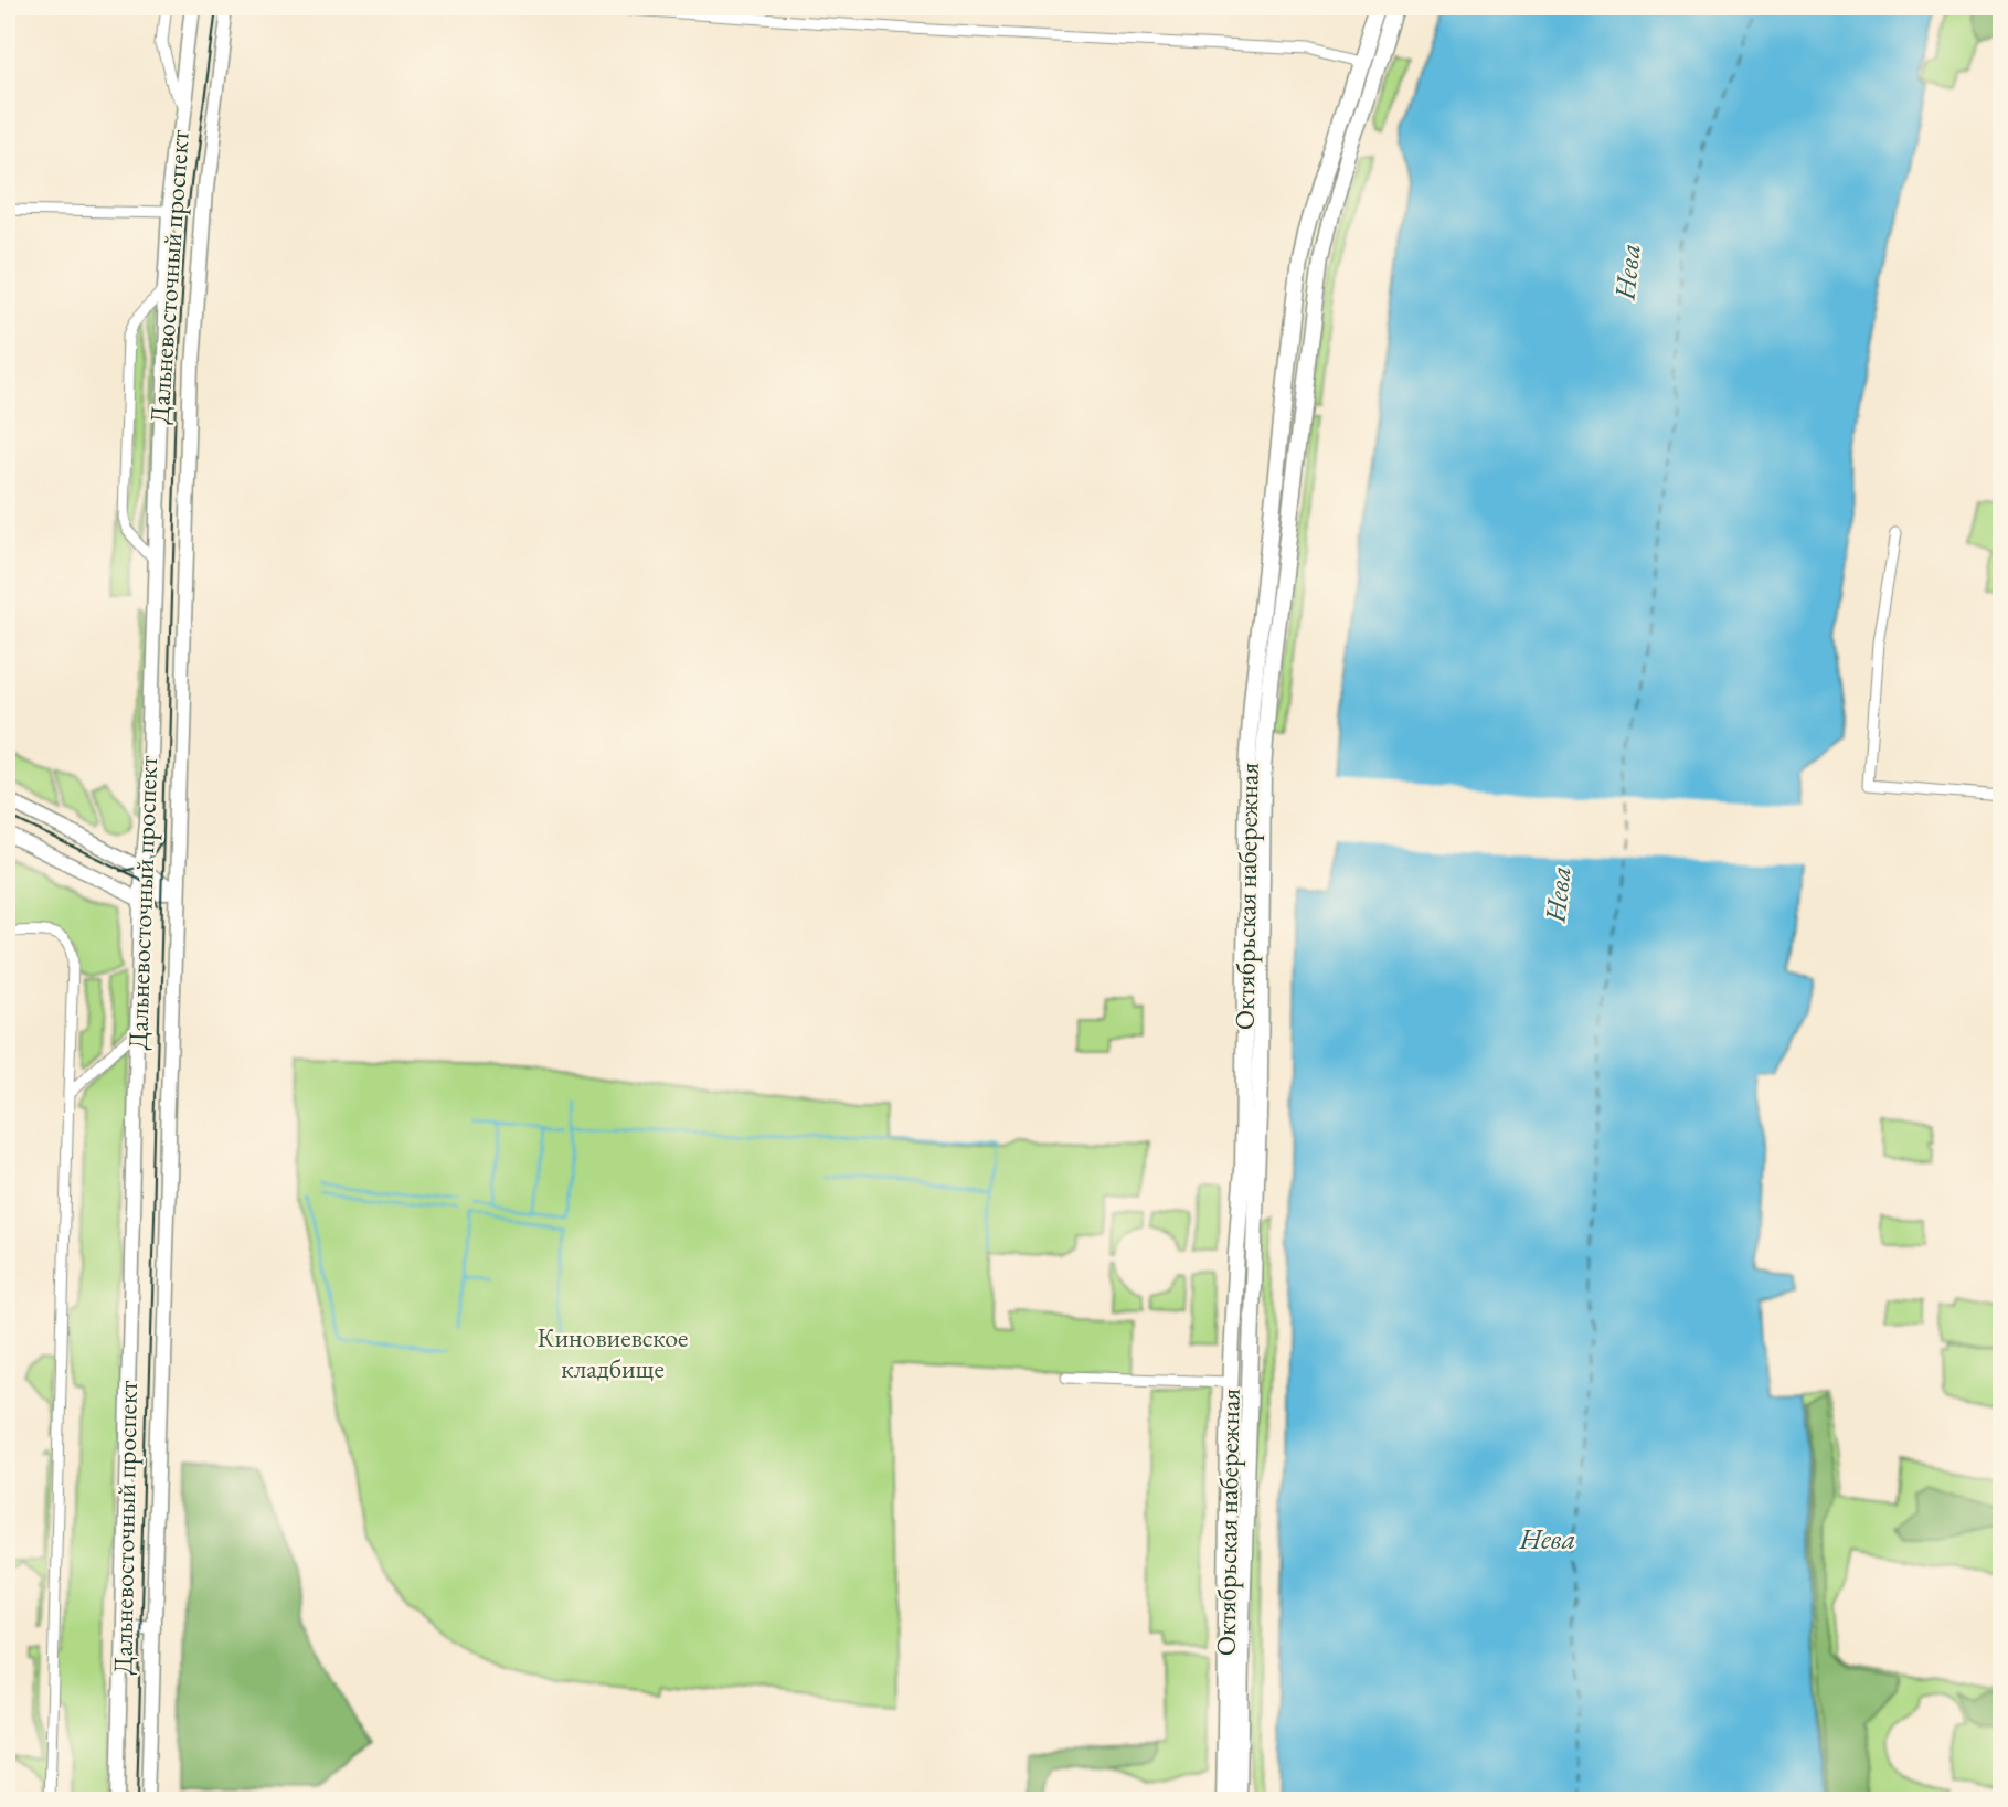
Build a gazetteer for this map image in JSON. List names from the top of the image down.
{
  "streets": {
    "main road": ["Дальневосточный проспект", "Октябрьская набережная"]
  },
  "water": ["Нева"],
  "parks": ["Киновиевское кладбище"]
}
